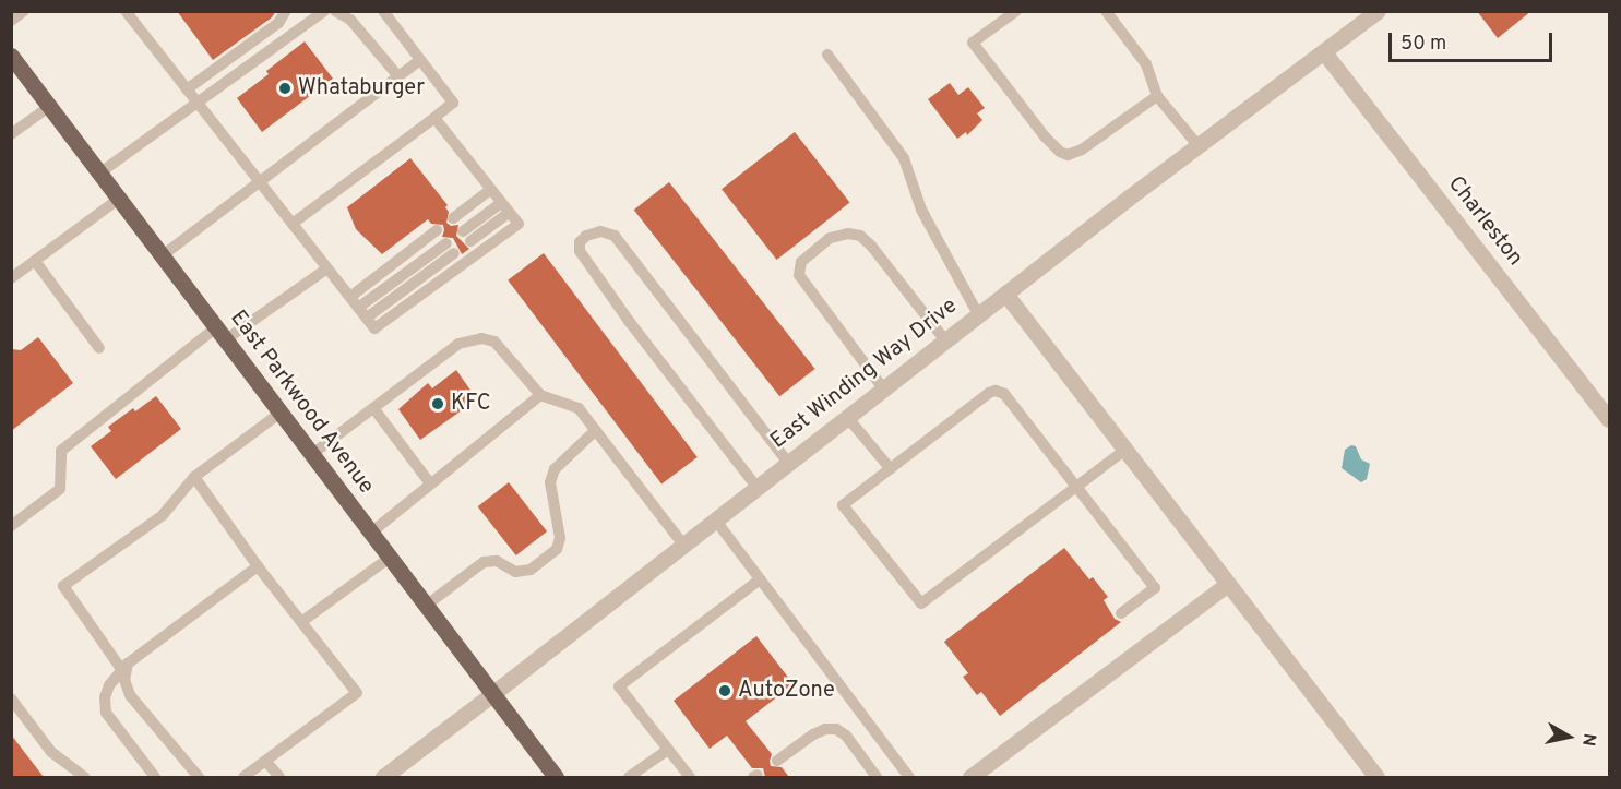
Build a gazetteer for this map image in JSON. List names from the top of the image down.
{
  "streets": {
    "main road": ["East Parkwood Avenue"],
    "street": ["Charleston", "East Winding Way Drive"]
  },
  "crossings": [
    ["Charleston", "East Winding Way Drive"],
    ["East Winding Way Drive", "East Parkwood Avenue"]
  ],
  "places": ["Whataburger", "KFC", "AutoZone"],
  "scale_bar": "50 m",
  "north": "right"
}
